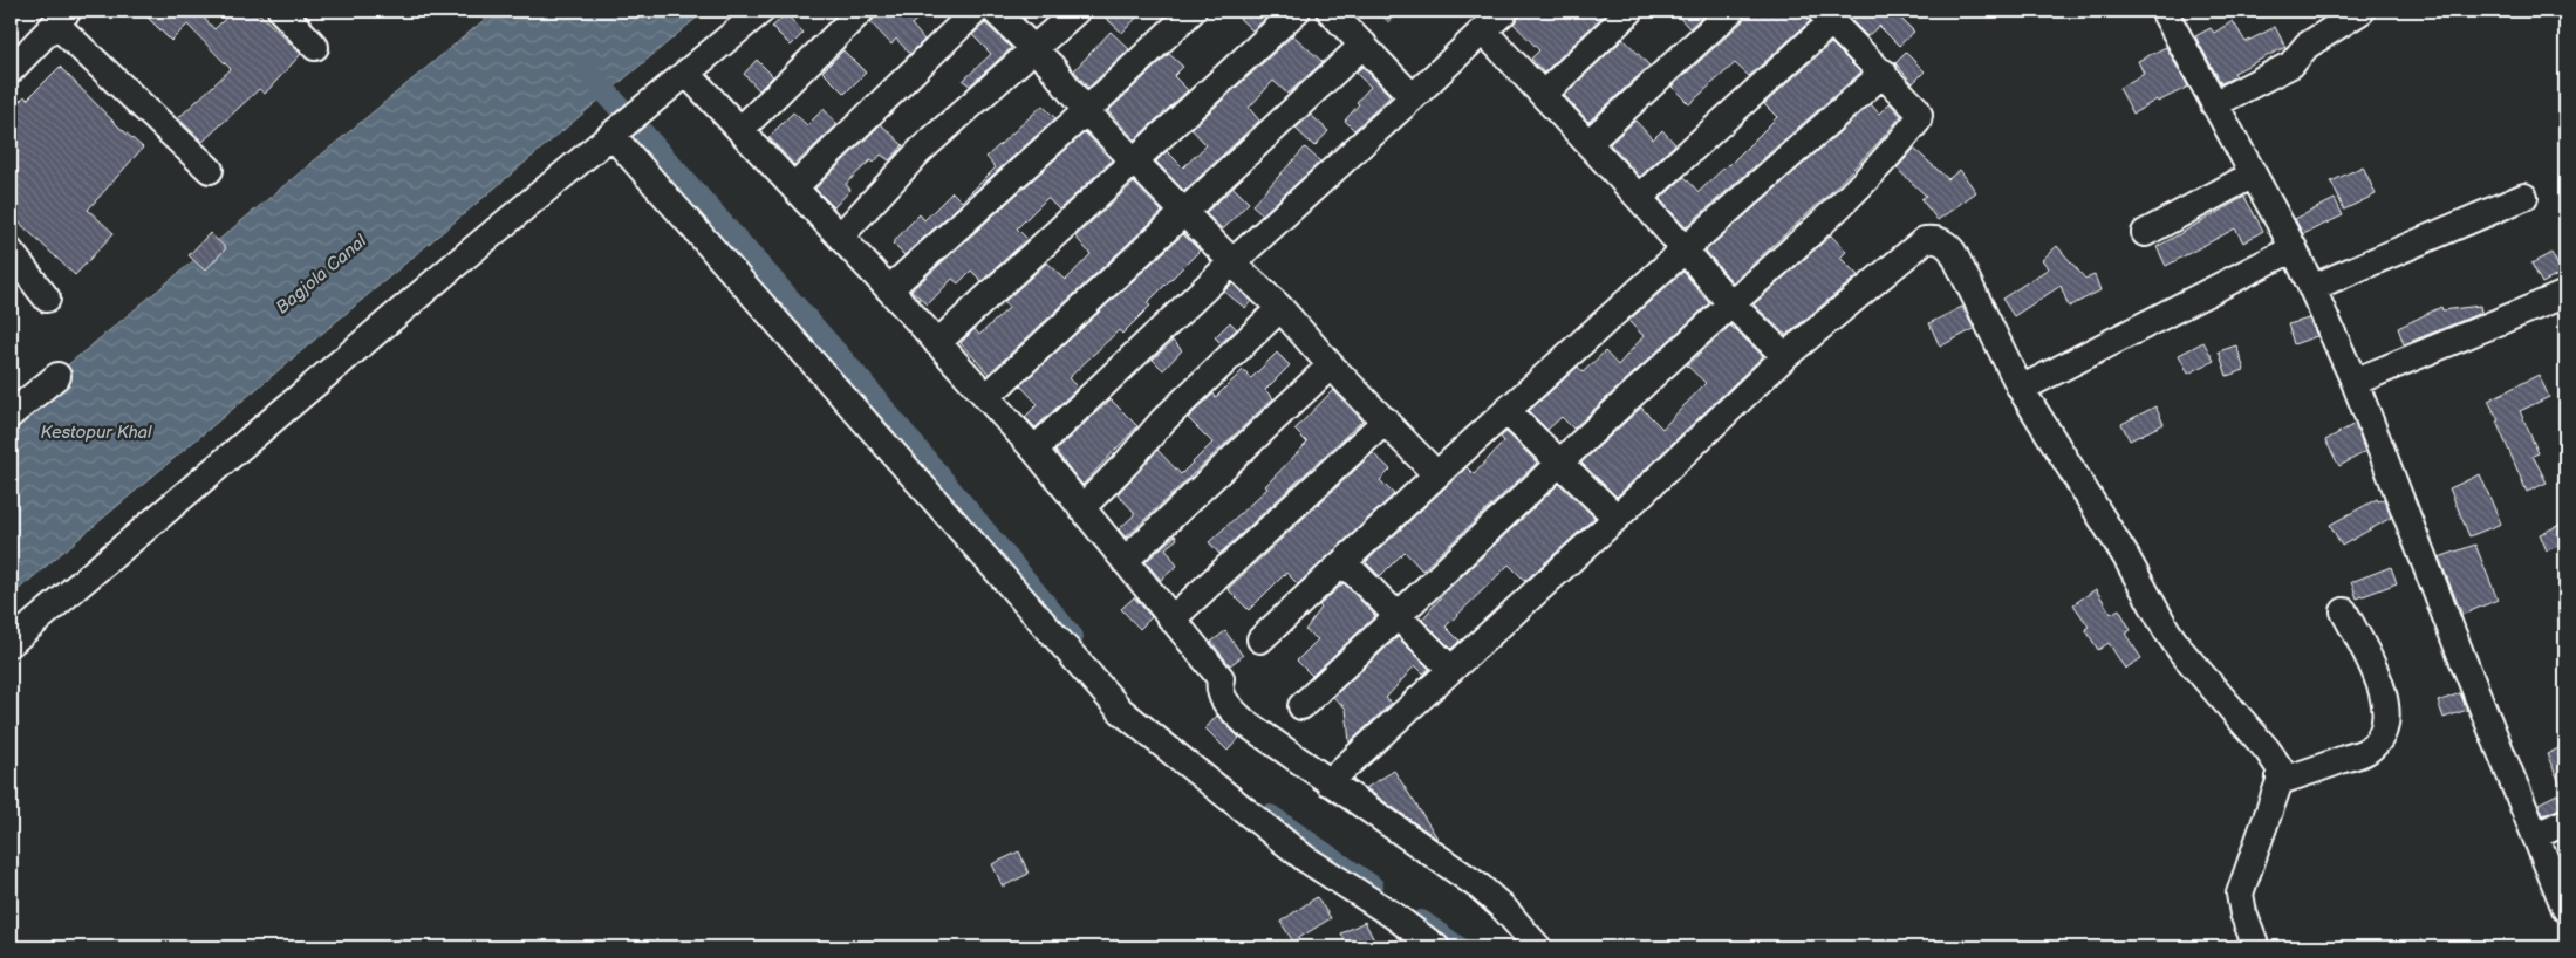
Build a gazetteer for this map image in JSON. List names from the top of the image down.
{
  "water": ["Bagjola Canal", "Kestopur Khal"]
}
